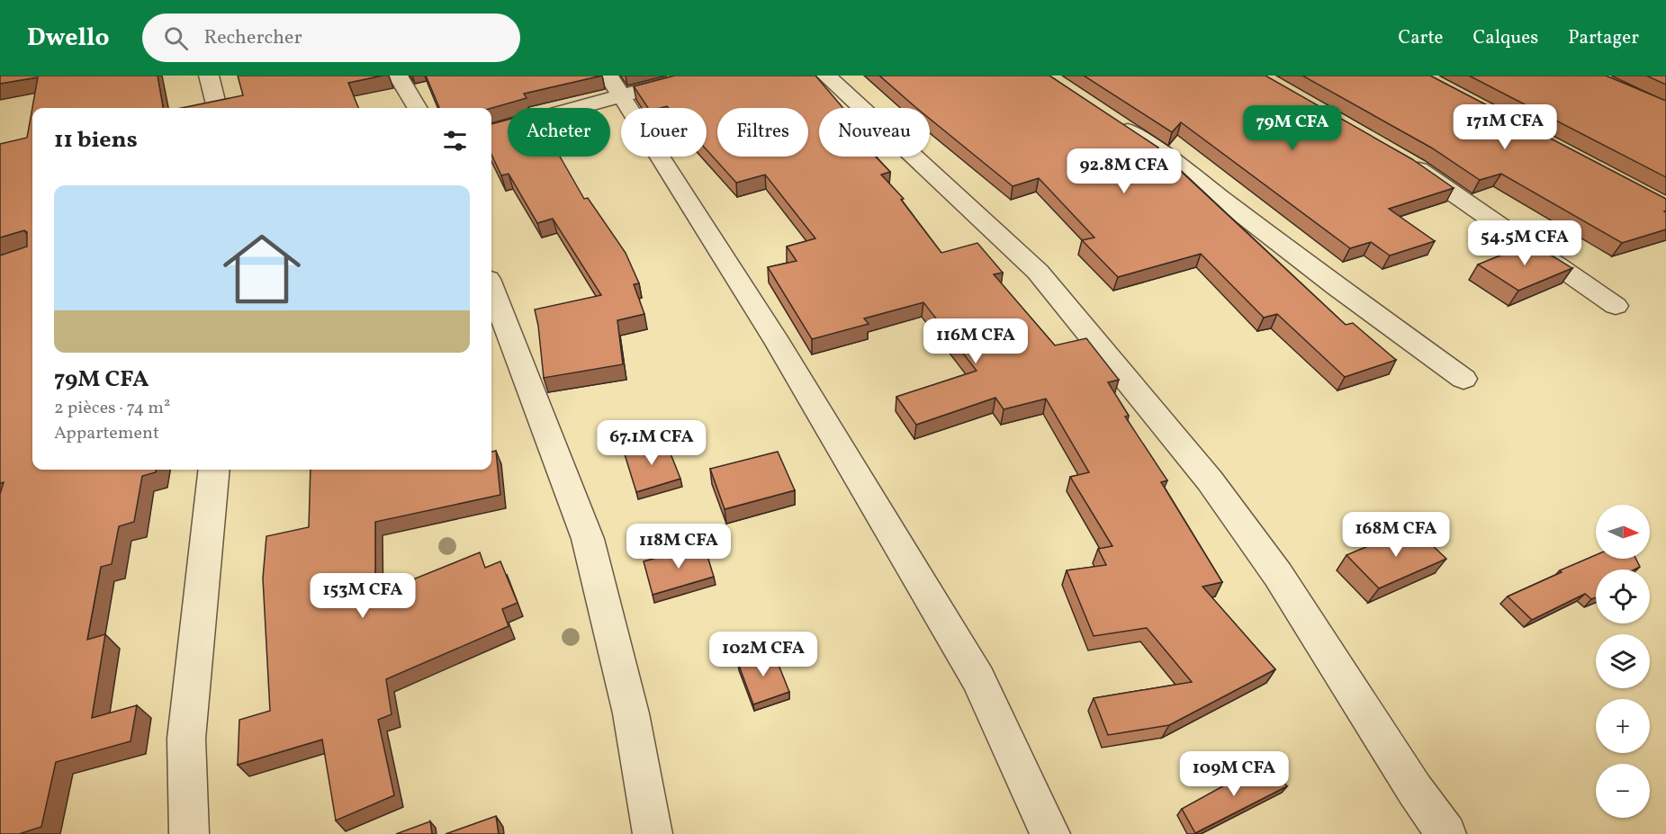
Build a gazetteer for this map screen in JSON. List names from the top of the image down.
{
  "north": "right",
  "page": {
    "header": "Dwello",
    "search": "Rechercher",
    "nav": ["Carte", "Calques", "Partager"],
    "price": [
      "171M CFA",
      "79M CFA",
      "92.8M CFA",
      "54.5M CFA",
      "116M CFA",
      "67.1M CFA",
      "168M CFA",
      "118M CFA",
      "153M CFA",
      "102M CFA",
      "109M CFA"
    ],
    "chip": [
      "Acheter",
      "Louer",
      "Filtres",
      "Nouveau"
    ],
    "heading": "11 biens",
    "list": [
      {
        "name": "79M CFA",
        "note": "2 pièces · 74 m² · Appartement"
      }
    ],
    "map_buttons": ["+", "−"]
  }
}
